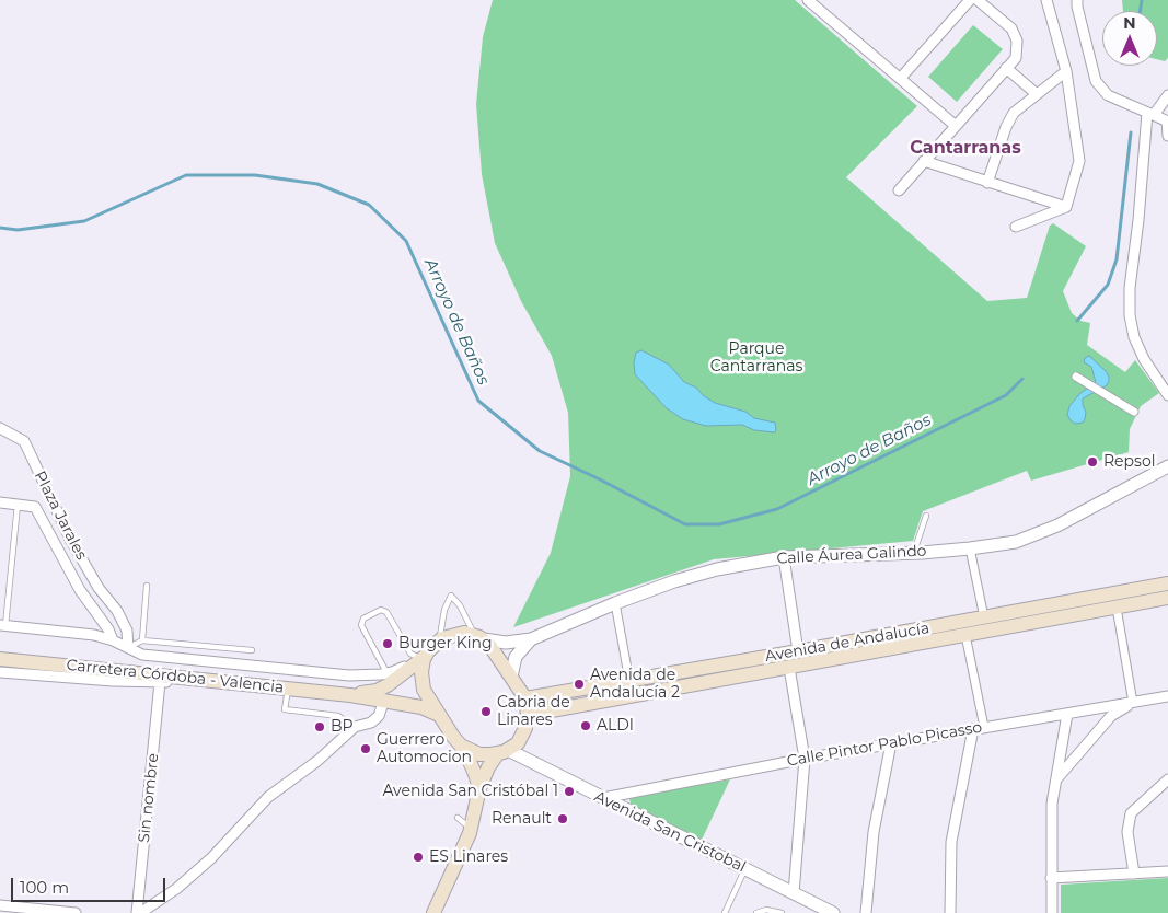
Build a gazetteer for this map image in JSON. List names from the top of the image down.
{
  "streets": {
    "main road": ["Avenida de Andalucía", "Carretera Córdoba - Valencia"],
    "street": [
      "Plaza Jarales",
      "Calle Áurea Galindo",
      "Calle Pintor Pablo Picasso",
      "Sin nombre",
      "Avenida San Cristobal"
    ]
  },
  "crossings": [
    ["Avenida de Andalucía", "Carretera Córdoba - Valencia"],
    ["Avenida de Andalucía", "Avenida San Cristobal"],
    ["Carretera Córdoba - Valencia", "Avenida San Cristobal"],
    ["Calle Pintor Pablo Picasso", "Avenida San Cristobal"]
  ],
  "districts": ["Cantarranas"],
  "water": ["Arroyo de Baños"],
  "parks": ["Parque Cantarranas"],
  "places": [
    "Repsol",
    "Burger King",
    "Avenida de Andalucía 2",
    "Cabria de Linares",
    "ALDI",
    "BP",
    "Guerrero Automocion",
    "Avenida San Cristóbal 1",
    "Renault",
    "ES Linares"
  ],
  "scale_bar": "100 m",
  "north": "top"
}
